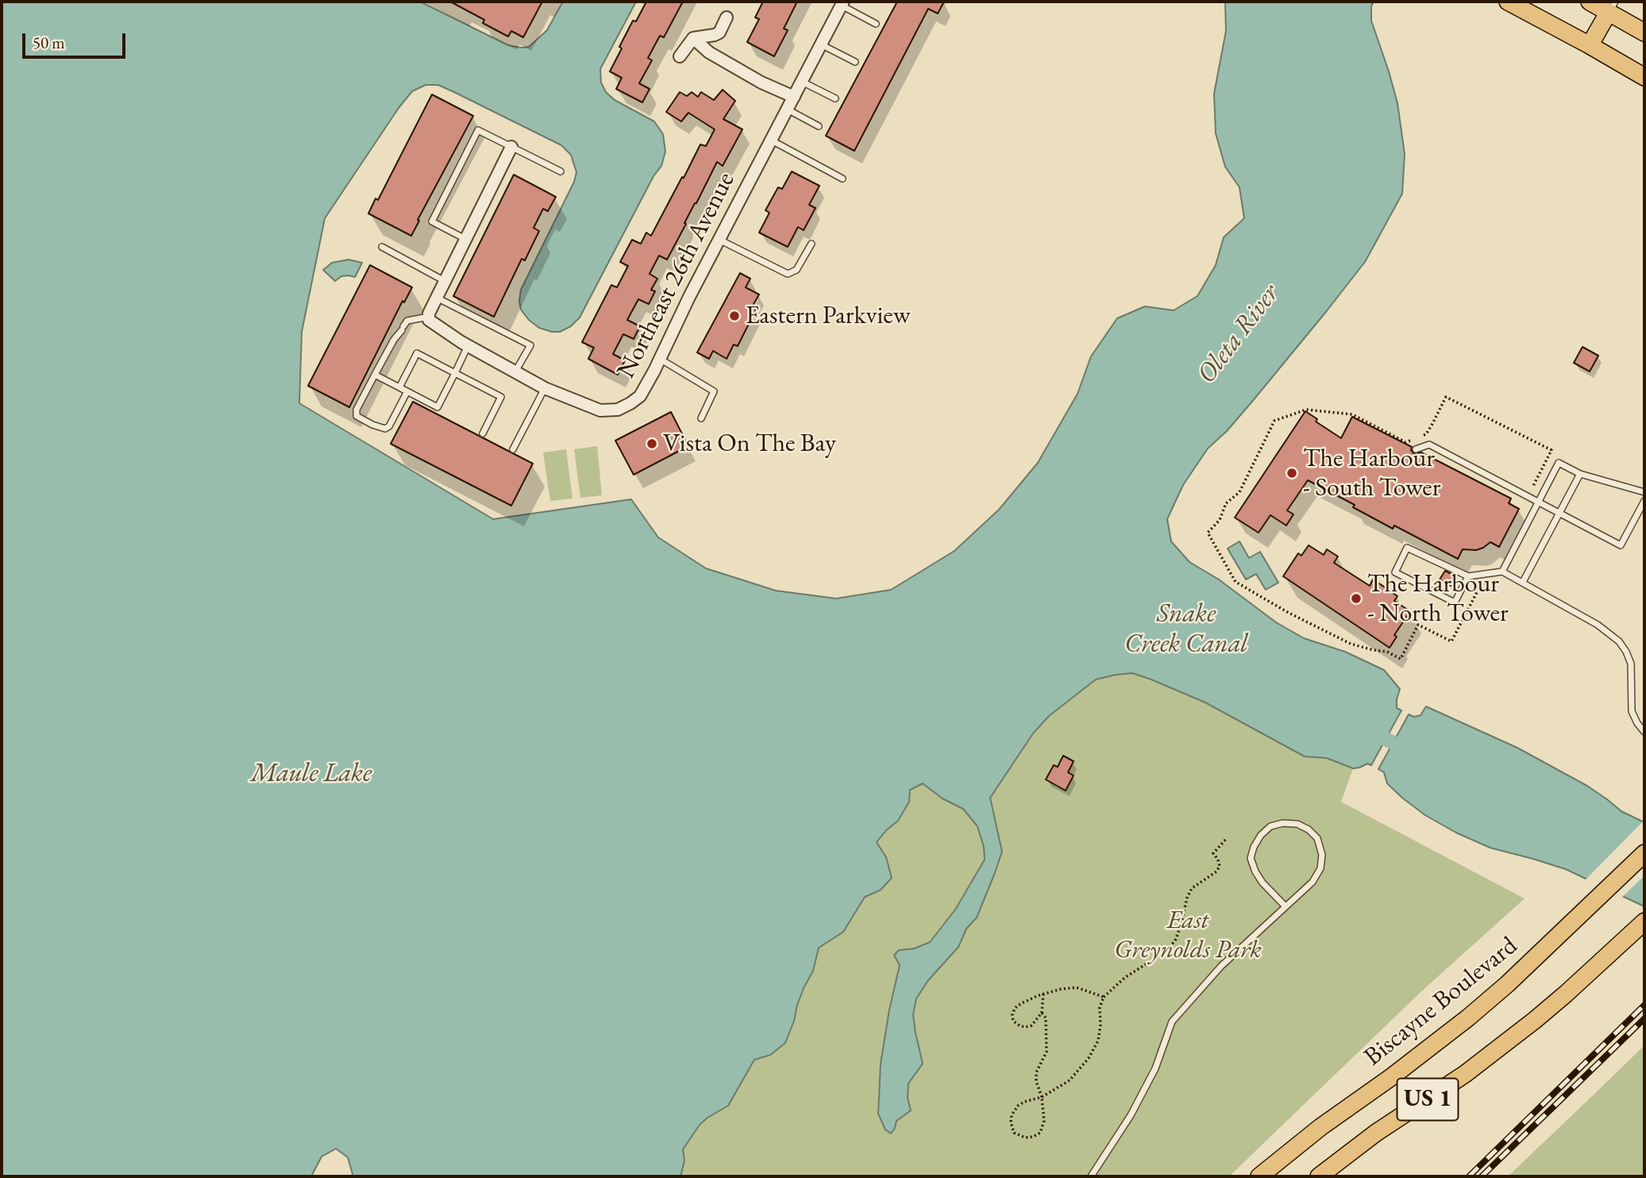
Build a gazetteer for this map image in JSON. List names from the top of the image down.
{
  "streets": {
    "main road": ["Biscayne Boulevard", "US 1"],
    "street": ["Northeast 26th Avenue"]
  },
  "water": ["Oleta River", "Snake Creek Canal", "Maule Lake"],
  "parks": ["East Greynolds Park"],
  "places": [
    "Eastern Parkview",
    "Vista On The Bay",
    "The Harbour - South Tower",
    "The Harbour - North Tower"
  ],
  "scale_bar": "50 m"
}
